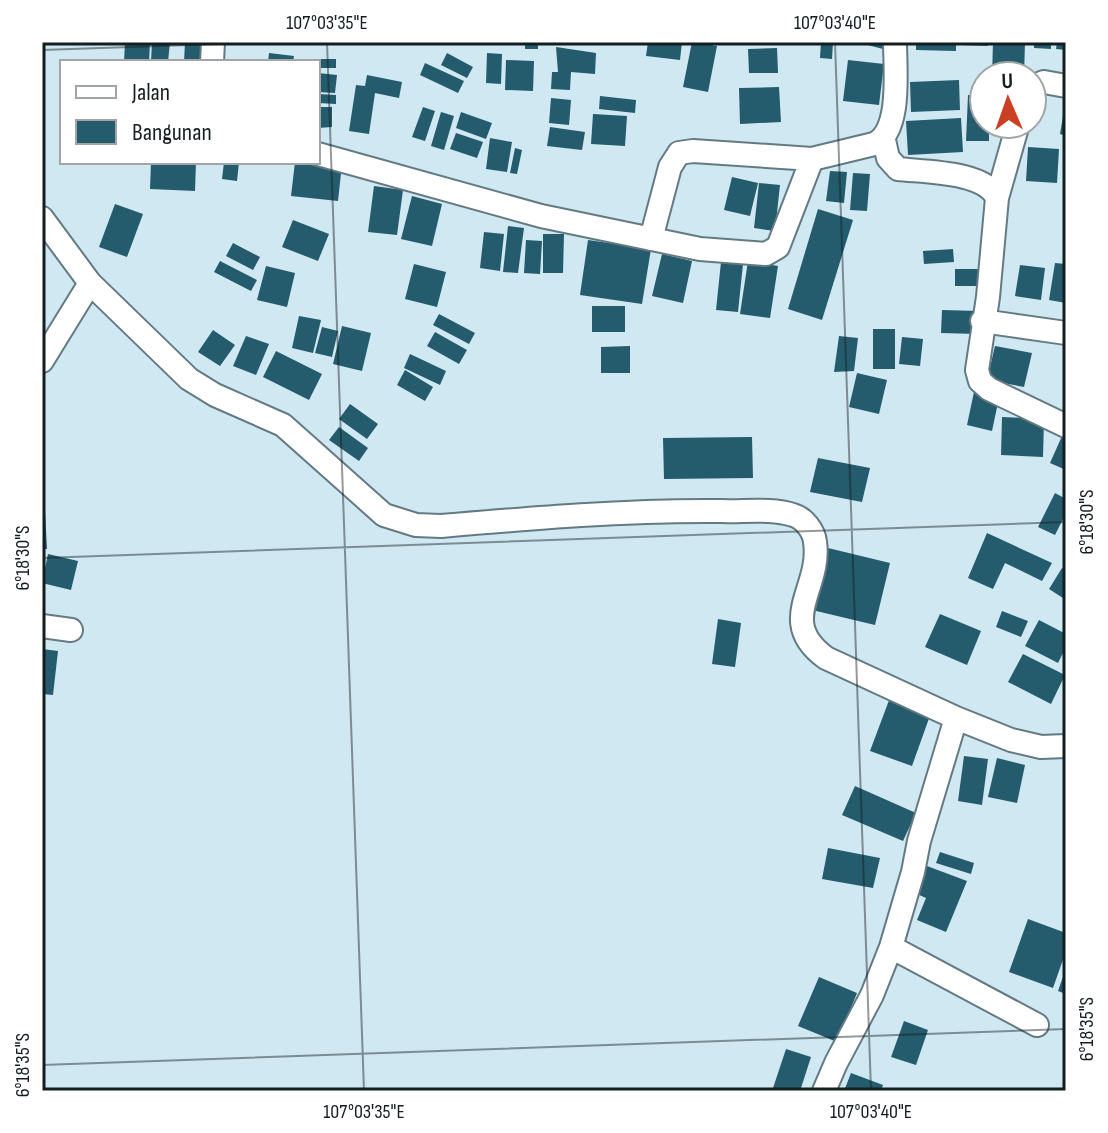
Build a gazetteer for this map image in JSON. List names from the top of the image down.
{
  "legend": ["Jalan", "Bangunan"],
  "north": "top",
  "coordinates": [
    "107°03'35\"E",
    "107°03'40\"E",
    "6°18'30\"S",
    "6°18'35\"S"
  ]
}
